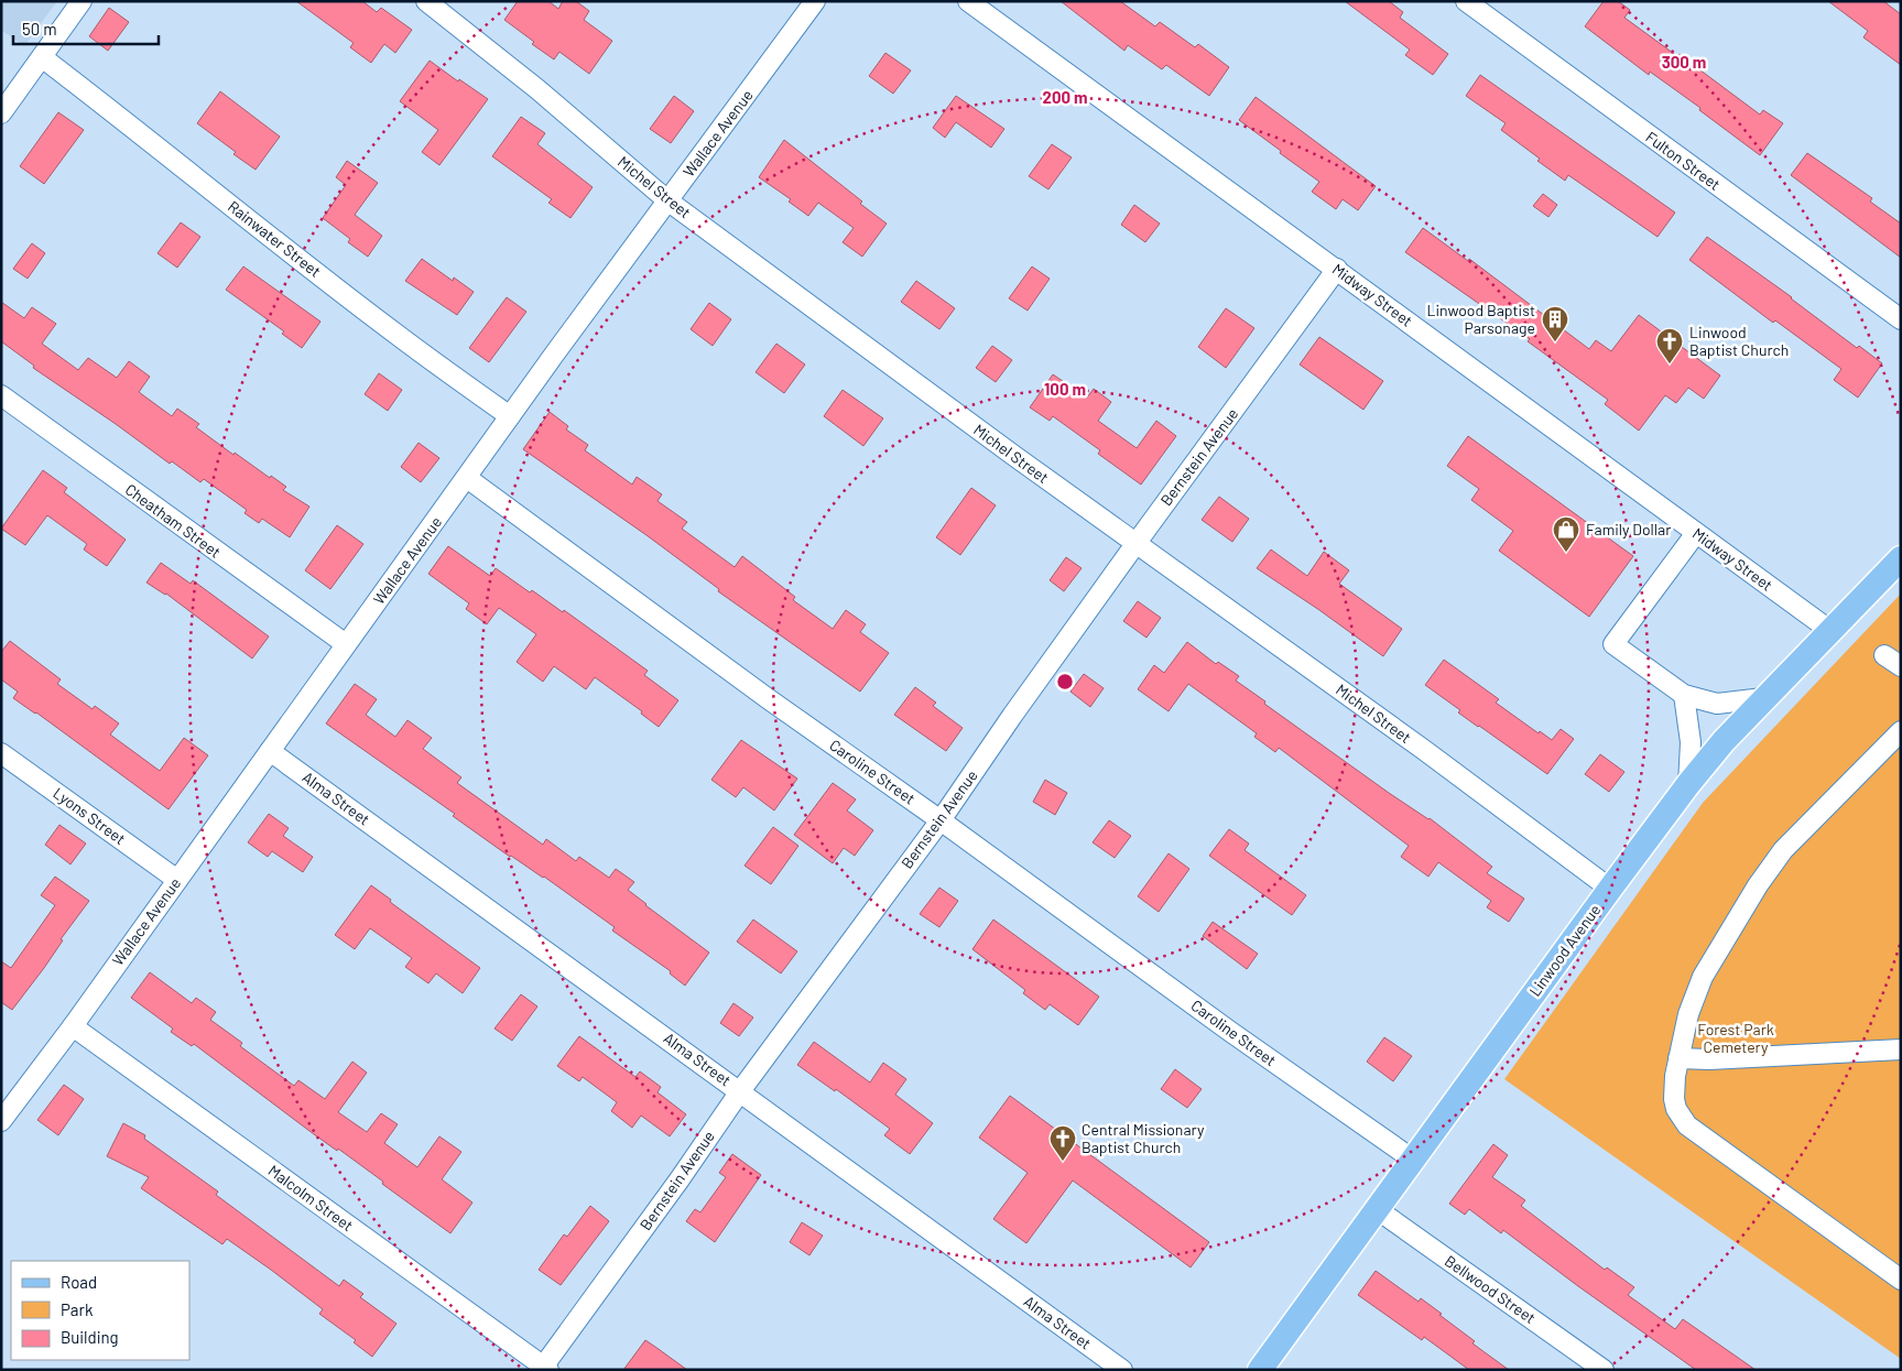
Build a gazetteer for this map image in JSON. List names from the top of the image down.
{
  "streets": {
    "main road": ["Linwood Avenue"],
    "street": [
      "Wallace Avenue",
      "Fulton Street",
      "Michel Street",
      "Rainwater Street",
      "Midway Street",
      "Bernstein Avenue",
      "Cheatham Street",
      "Caroline Street",
      "Alma Street",
      "Lyons Street",
      "Malcolm Street",
      "Bellwood Street"
    ]
  },
  "crossings": [
    ["Wallace Avenue", "Michel Street"],
    ["Wallace Avenue", "Rainwater Street"],
    ["Wallace Avenue", "Cheatham Street"],
    ["Wallace Avenue", "Caroline Street"],
    ["Wallace Avenue", "Alma Street"],
    ["Wallace Avenue", "Lyons Street"],
    ["Wallace Avenue", "Malcolm Street"],
    ["Michel Street", "Bernstein Avenue"],
    ["Michel Street", "Linwood Avenue"],
    ["Midway Street", "Bernstein Avenue"],
    ["Midway Street", "Linwood Avenue"],
    ["Bernstein Avenue", "Caroline Street"],
    ["Bernstein Avenue", "Alma Street"],
    ["Bernstein Avenue", "Malcolm Street"],
    ["Caroline Street", "Linwood Avenue"],
    ["Linwood Avenue", "Bellwood Street"]
  ],
  "parks": ["Forest Park Cemetery"],
  "places": {
    "building": ["Linwood Baptist Parsonage"],
    "church": ["Linwood Baptist Church", "Central Missionary Baptist Church"],
    "shop": ["Family Dollar"]
  },
  "legend": ["Road", "Park", "Building"],
  "scale_bar": "50 m",
  "rings": ["300 m", "200 m", "100 m"]
}
